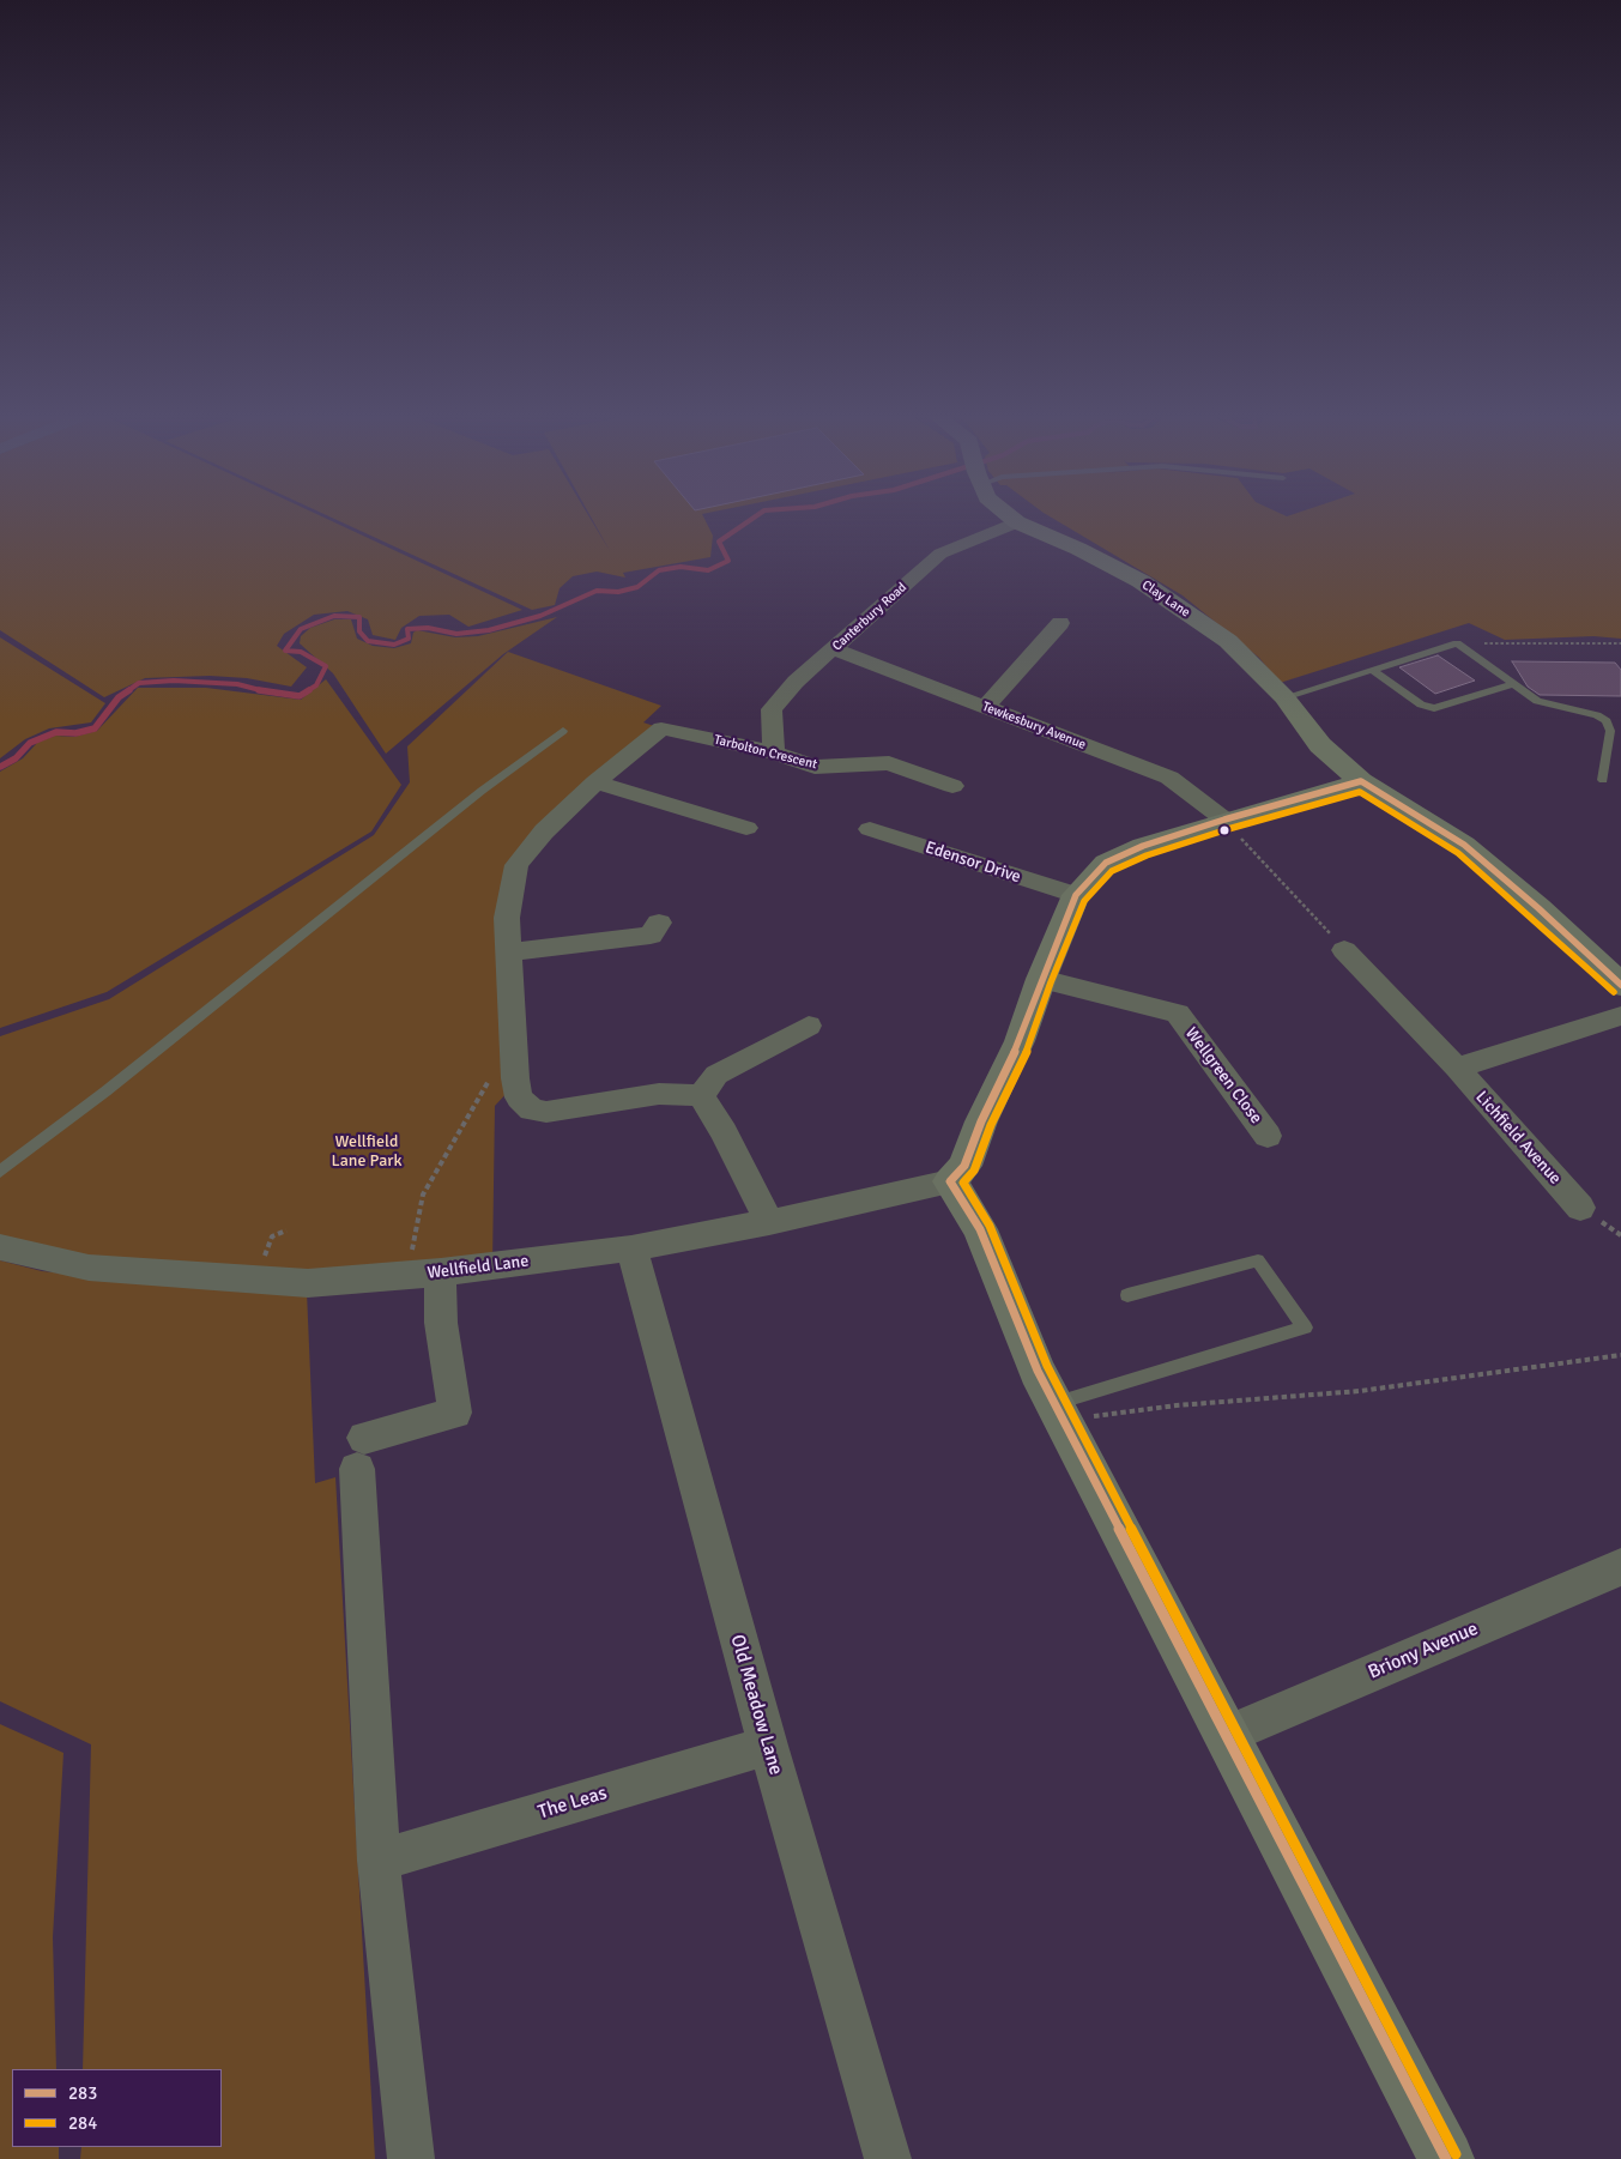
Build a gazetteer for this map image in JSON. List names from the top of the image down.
{
  "streets": {
    "street": [
      "Clay Lane",
      "Canterbury Road",
      "Tewkesbury Avenue",
      "Tarbolton Crescent",
      "Edensor Drive",
      "Wellgreen Close",
      "Lichfield Avenue",
      "Wellfield Lane",
      "Briony Avenue",
      "Old Meadow Lane",
      "The Leas"
    ]
  },
  "crossings": [
    ["Clay Lane", "Canterbury Road"],
    ["Canterbury Road", "Tewkesbury Avenue"],
    ["Canterbury Road", "Tarbolton Crescent"],
    ["Wellfield Lane", "Old Meadow Lane"],
    ["Old Meadow Lane", "The Leas"]
  ],
  "parks": ["Wellfield Lane Park"],
  "lines": ["transit line 283", "transit line 284"],
  "legend": ["283", "284"]
}
